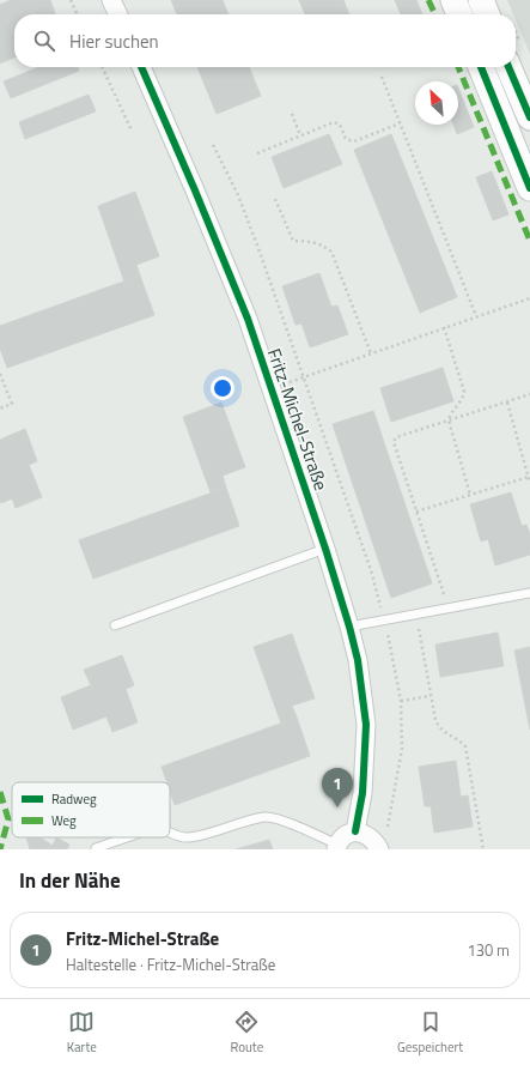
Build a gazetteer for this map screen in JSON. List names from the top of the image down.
{
  "streets": {
    "street": ["Fritz-Michel-Straße"]
  },
  "legend": ["Radweg", "Weg"],
  "north": "top left",
  "page": {
    "search": "Hier suchen",
    "pins": "1",
    "heading": "In der Nähe",
    "list": [
      {
        "mark": "1",
        "name": "Fritz-Michel-Straße",
        "note": "Haltestelle · Fritz-Michel-Straße",
        "value": "130 m"
      }
    ],
    "nav": ["Karte", "Route", "Gespeichert"]
  }
}
